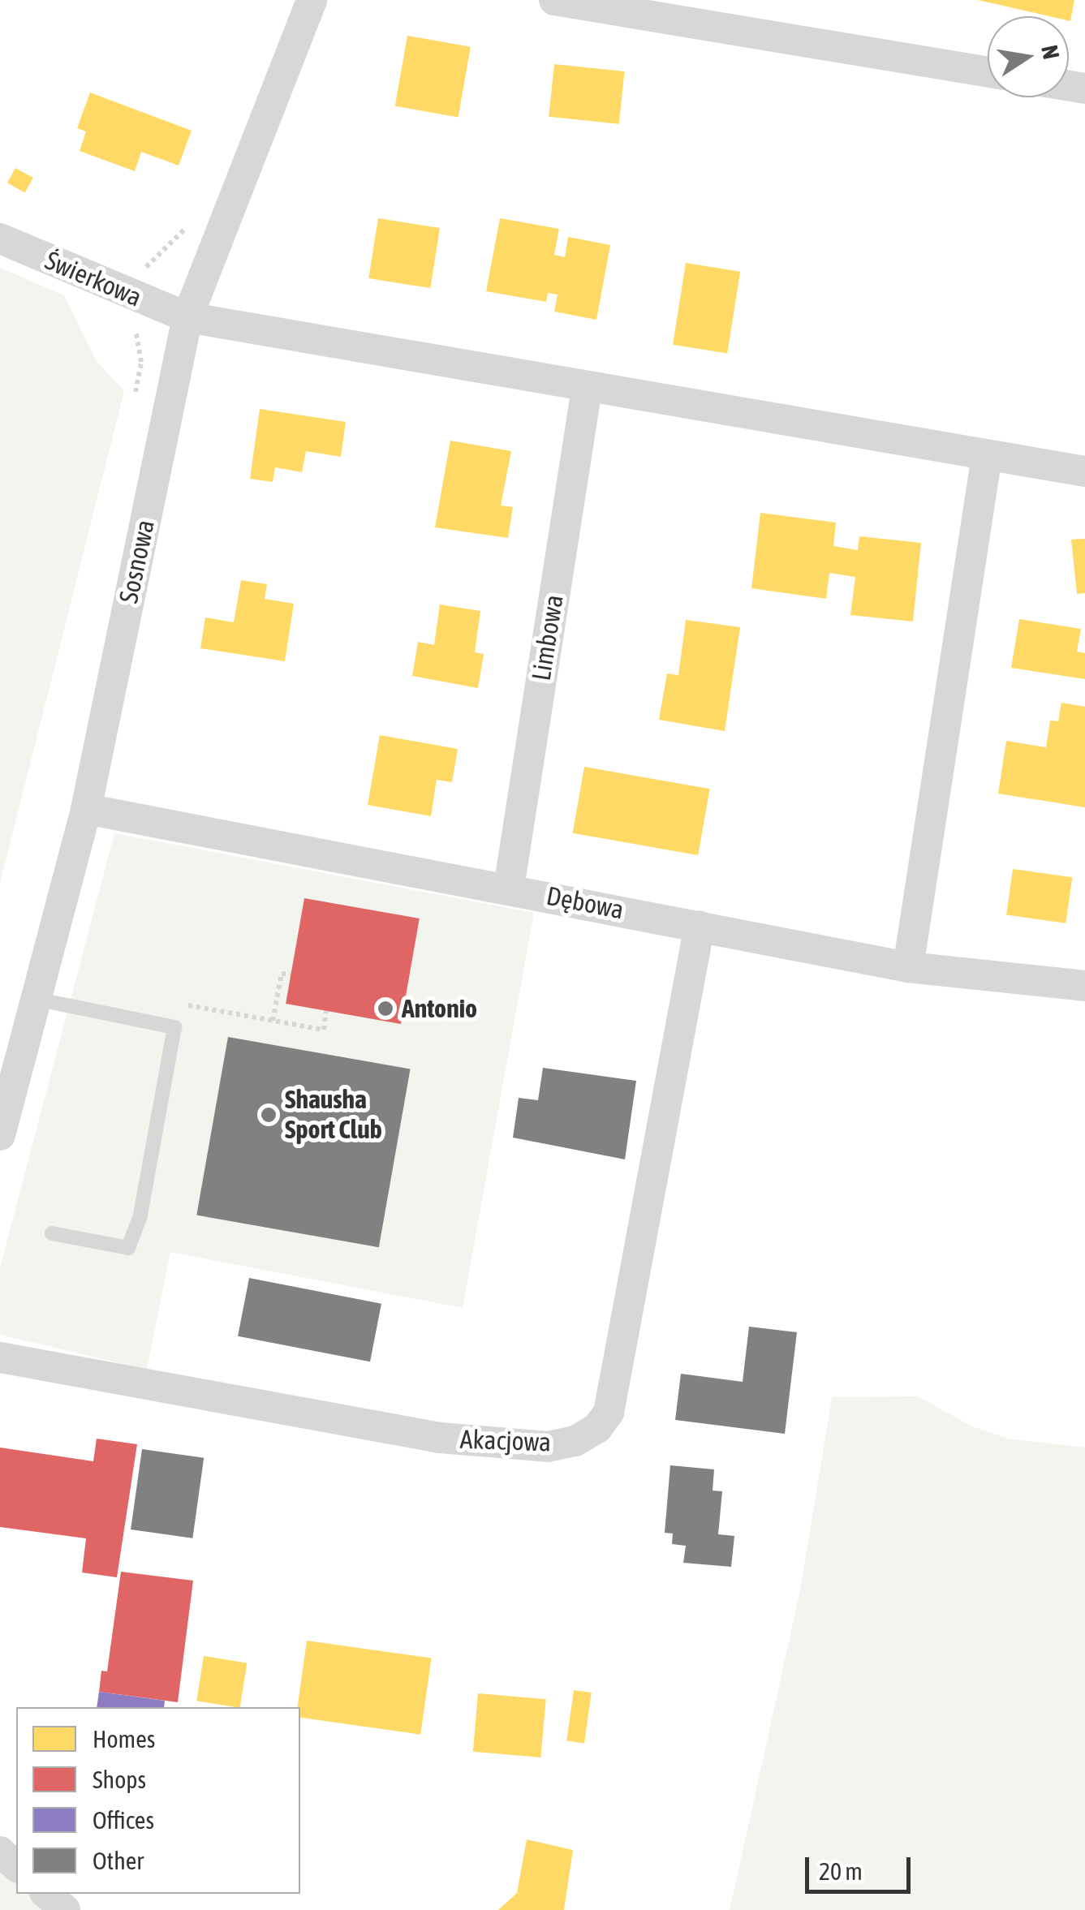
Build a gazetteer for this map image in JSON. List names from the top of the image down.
{
  "streets": {
    "street": [
      "Świerkowa",
      "Sosnowa",
      "Limbowa",
      "Dębowa",
      "Akacjowa"
    ]
  },
  "crossings": [
    ["Świerkowa", "Sosnowa"],
    ["Sosnowa", "Dębowa"],
    ["Limbowa", "Dębowa"],
    ["Dębowa", "Akacjowa"]
  ],
  "places": ["Antonio", "Shausha Sport Club"],
  "legend": [
    "Homes",
    "Shops",
    "Offices",
    "Other"
  ],
  "scale_bar": "20 m",
  "north": "right"
}
